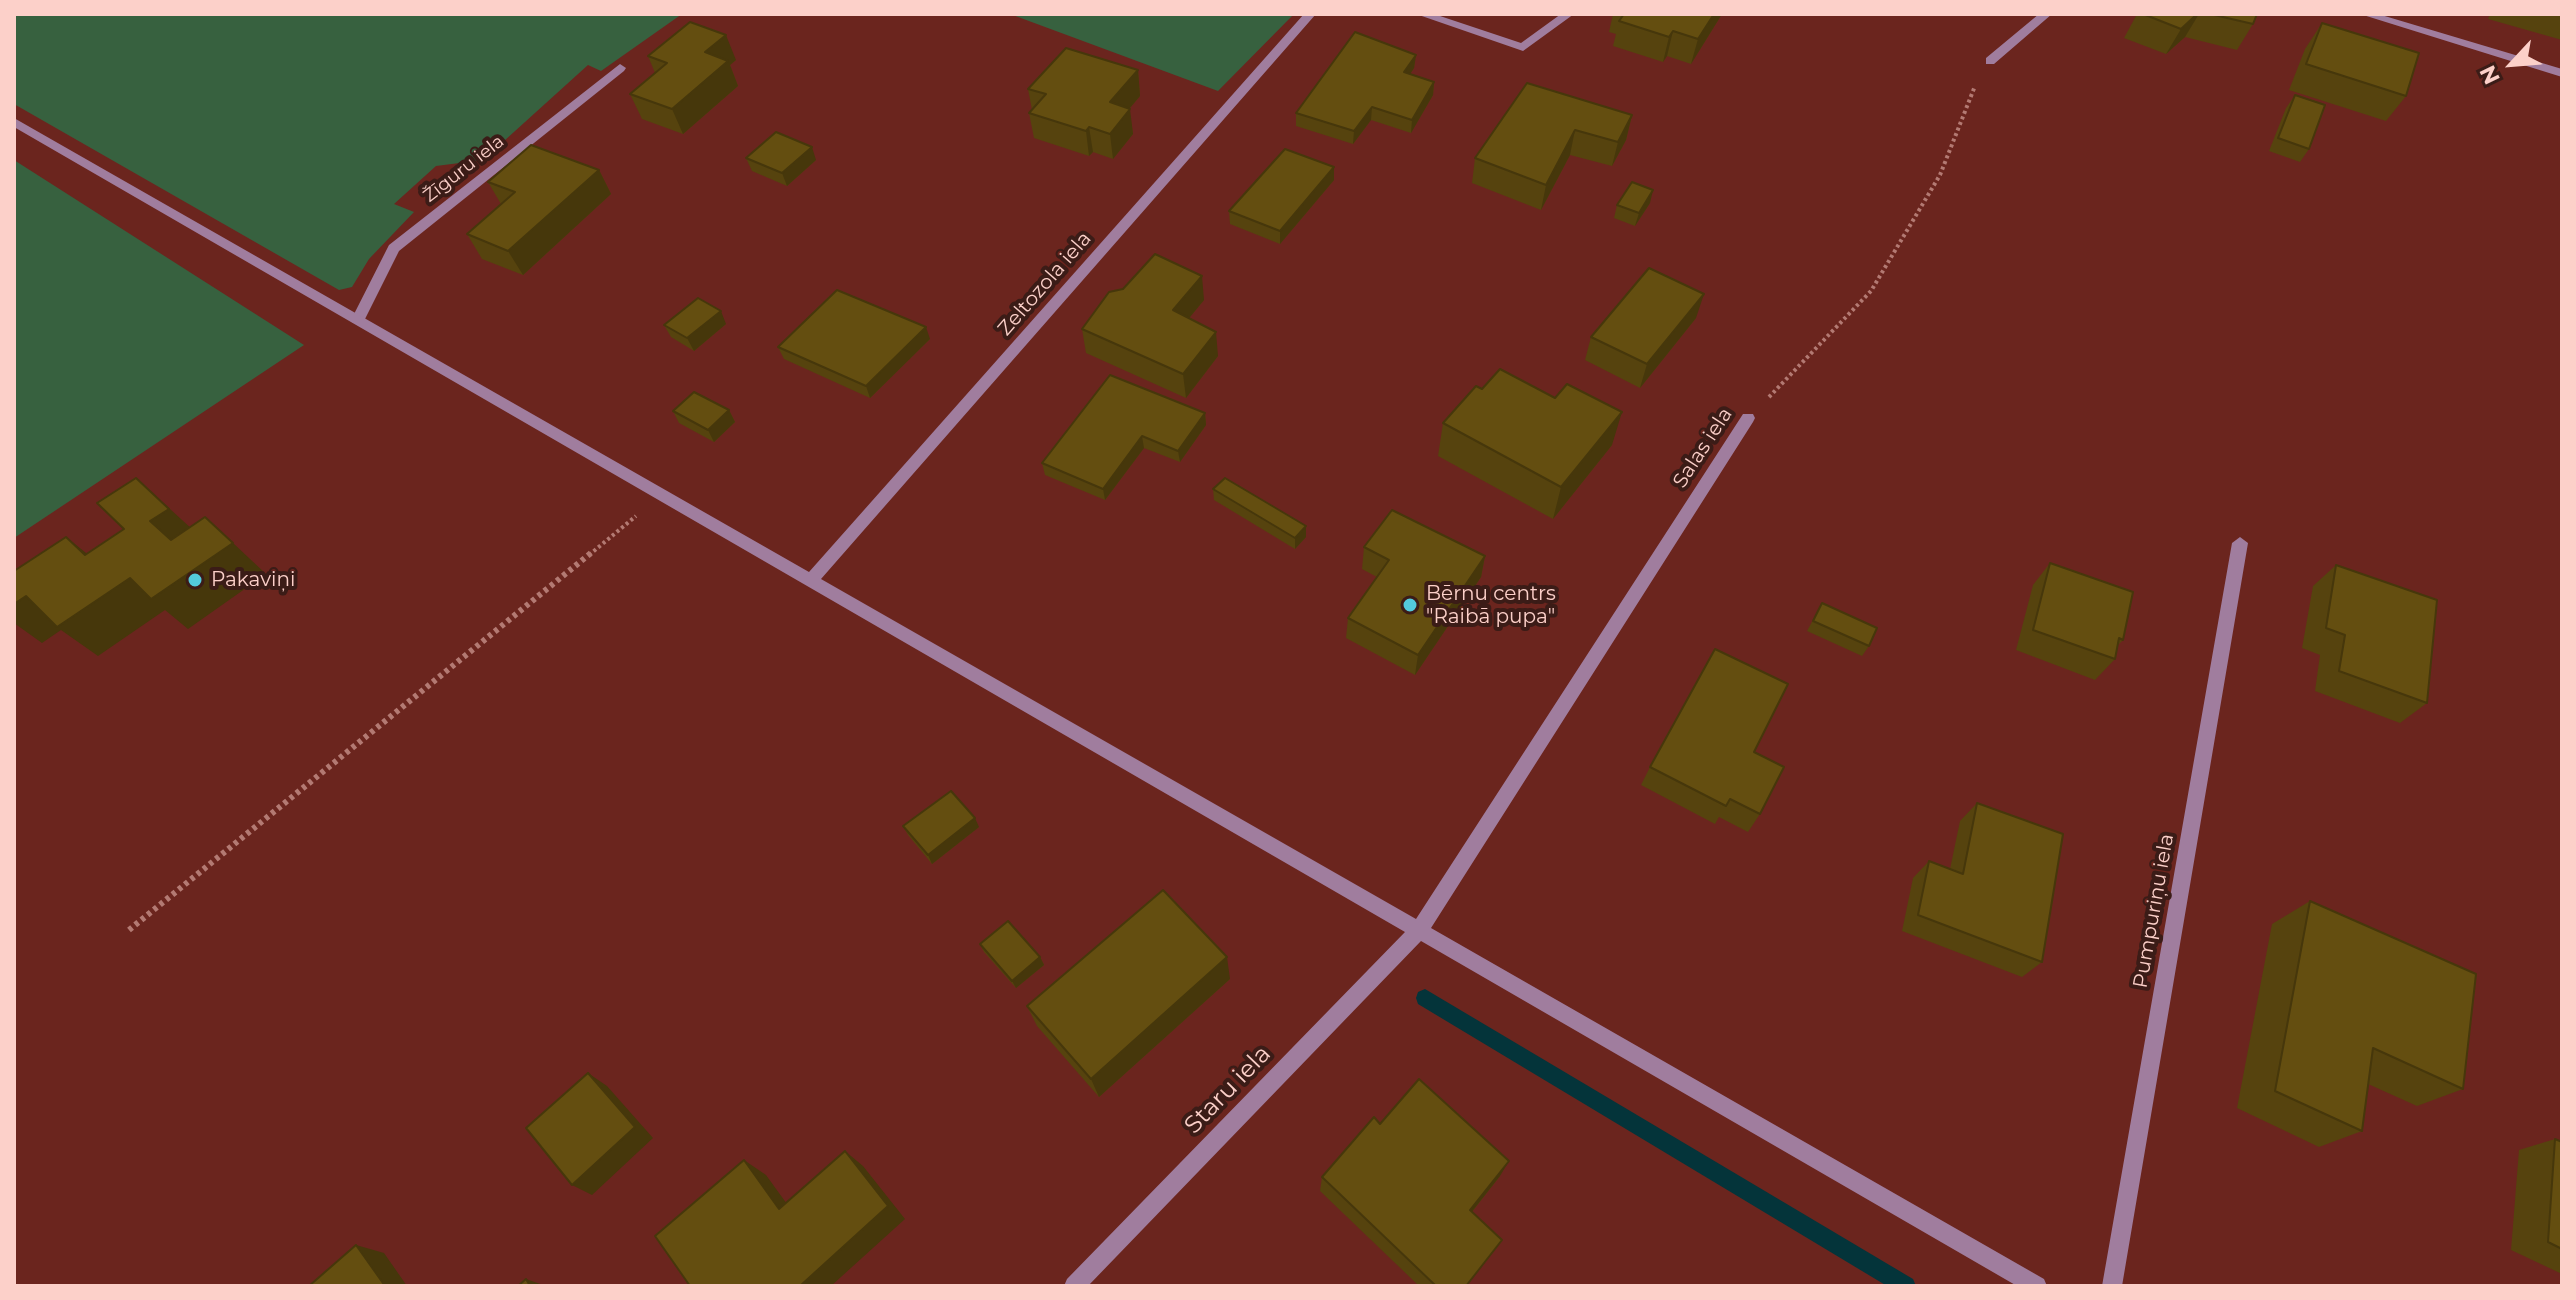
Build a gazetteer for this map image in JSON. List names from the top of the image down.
{
  "streets": {
    "street": [
      "Žīguru iela",
      "Zeltozola iela",
      "Salas iela",
      "Pumpuriņu iela",
      "Staru iela"
    ]
  },
  "crossings": [
    ["Salas iela", "Staru iela"]
  ],
  "places": ["Pakaviņi", "Bērnu centrs \"Raibā pupa\""],
  "north": "bottom left"
}
